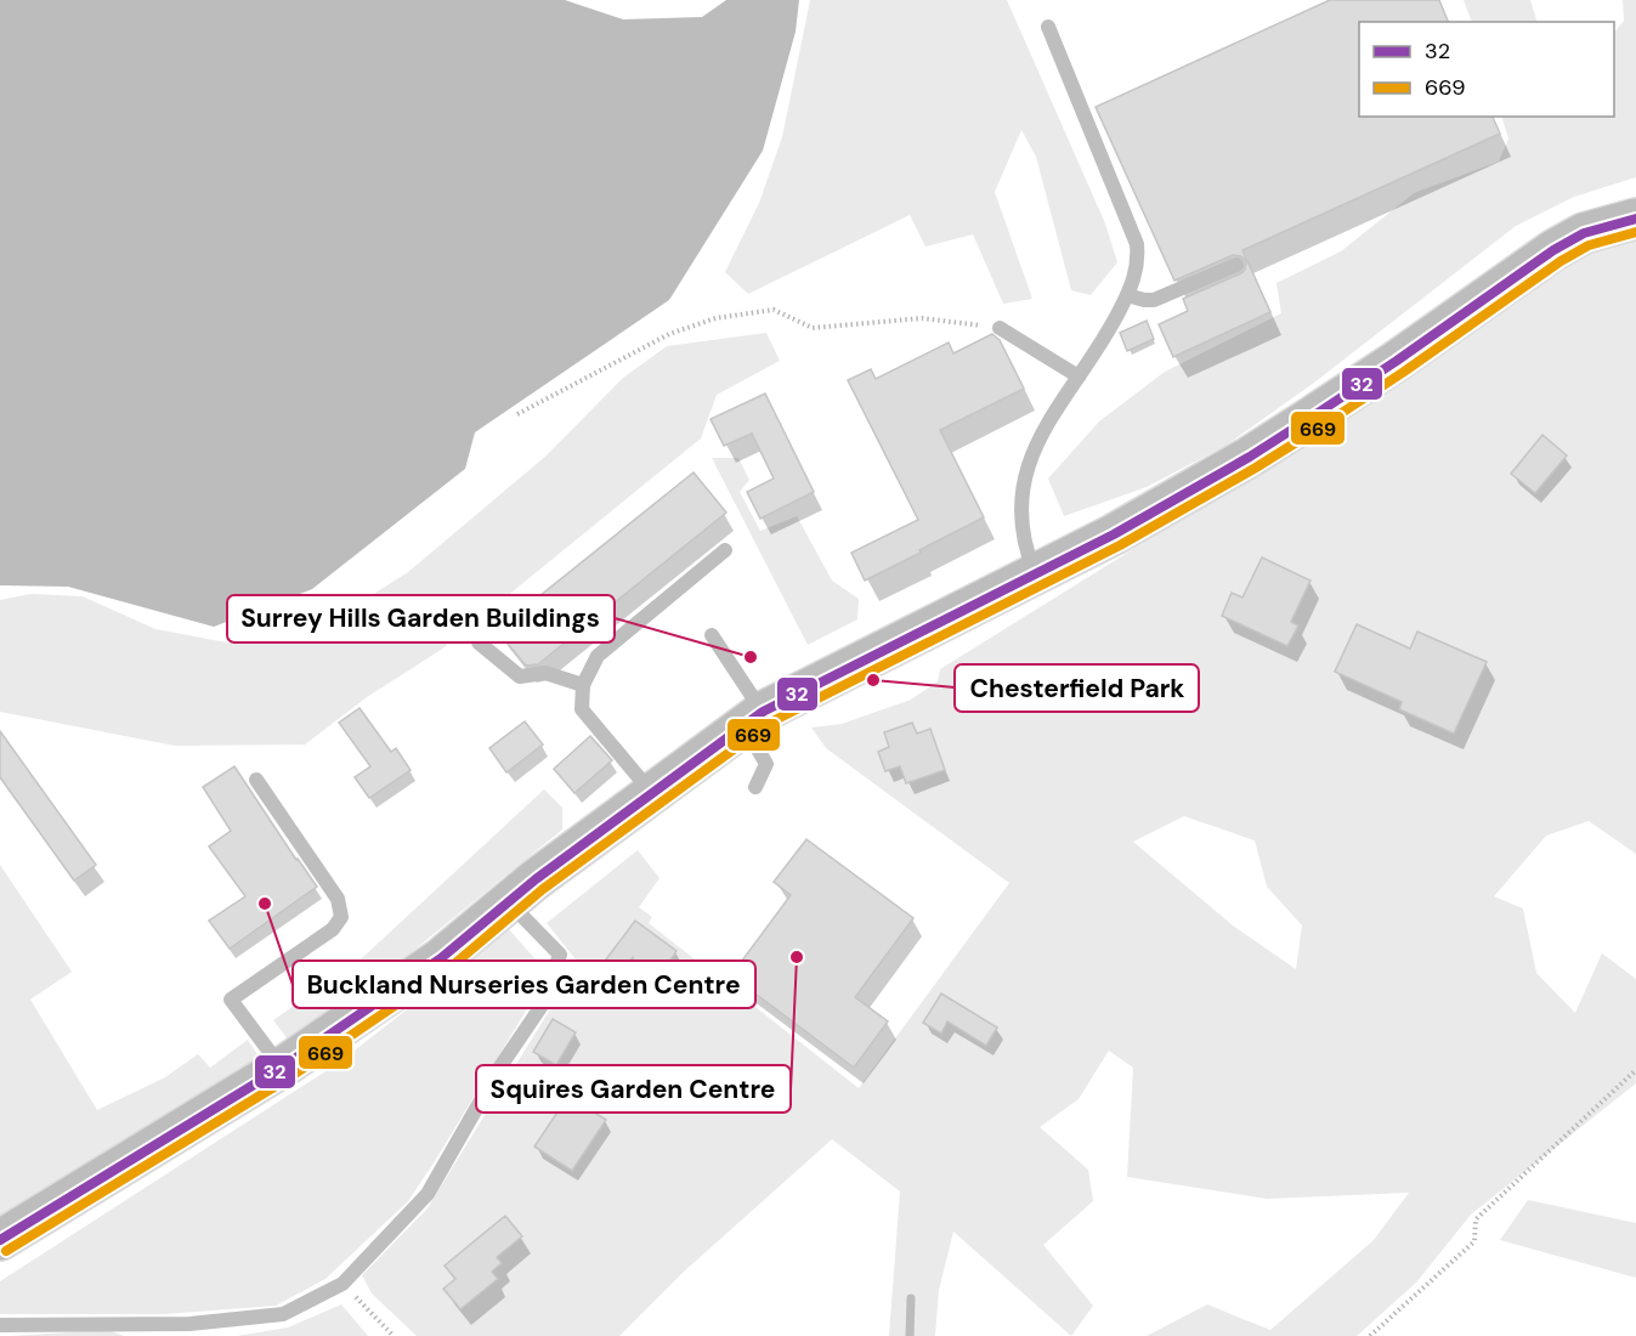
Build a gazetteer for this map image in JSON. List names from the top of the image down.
{
  "places": [
    "Surrey Hills Garden Buildings",
    "Chesterfield Park",
    "Buckland Nurseries Garden Centre",
    "Squires Garden Centre"
  ],
  "lines": ["transit line 32", "transit line 669"],
  "legend": ["32", "669"]
}
